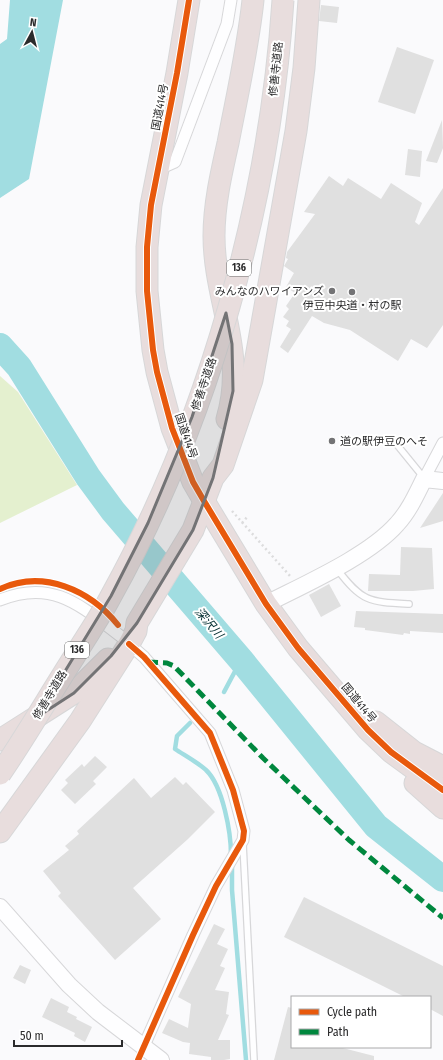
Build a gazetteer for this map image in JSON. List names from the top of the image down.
{
  "streets": {
    "highway": ["修善寺道路", "国道414号", "136"]
  },
  "crossings": [
    ["国道414号", "136"]
  ],
  "water": ["深沢川"],
  "places": ["みんなのハワイアンズ", "伊豆中央道・村の駅", "道の駅伊豆のへそ"],
  "legend": ["Cycle path", "Path"],
  "scale_bar": "50 m",
  "north": "top"
}
